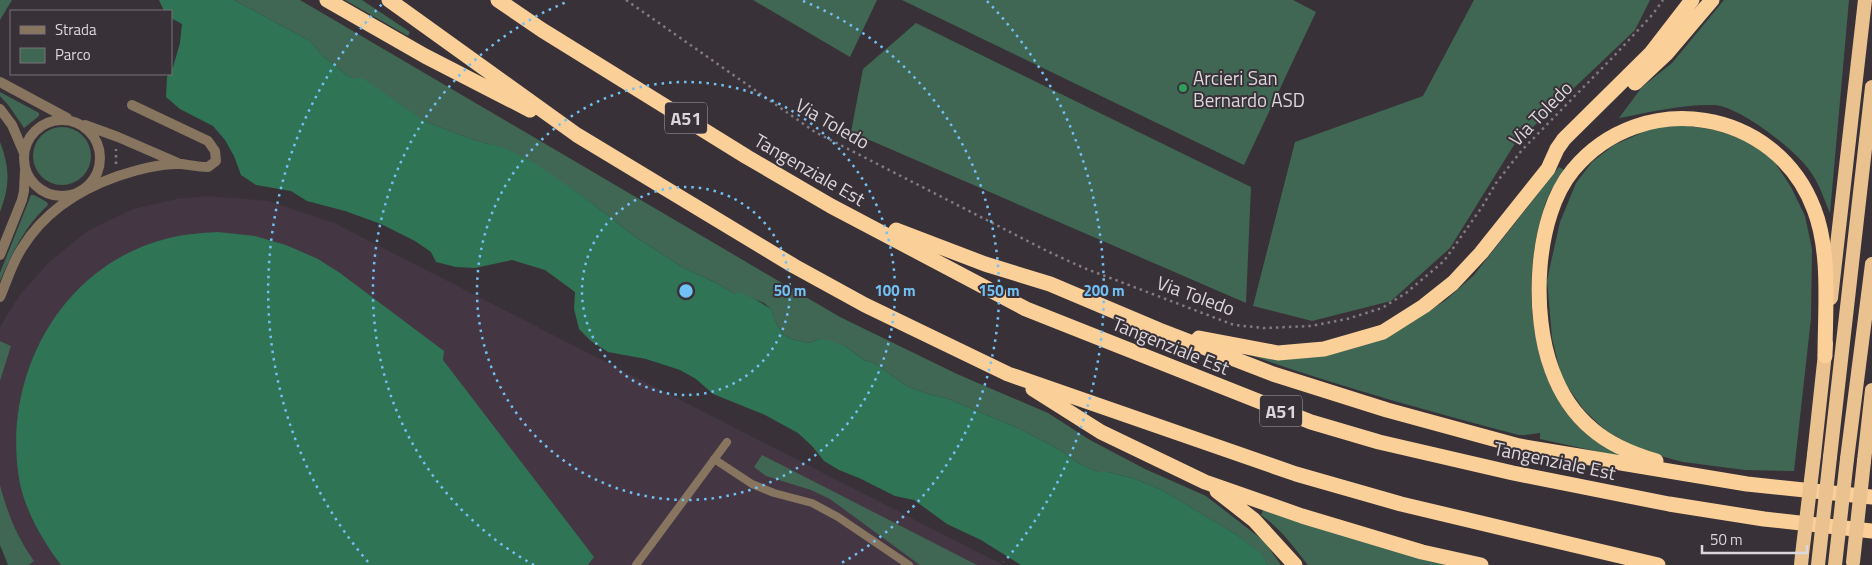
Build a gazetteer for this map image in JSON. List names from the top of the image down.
{
  "streets": {
    "highway": ["A51", "Tangenziale Est"],
    "path": ["Via Toledo"]
  },
  "places": ["Arcieri San Bernardo ASD"],
  "legend": ["Strada", "Parco"],
  "scale_bar": "50 m",
  "rings": [
    "50 m",
    "100 m",
    "150 m",
    "200 m"
  ]
}
